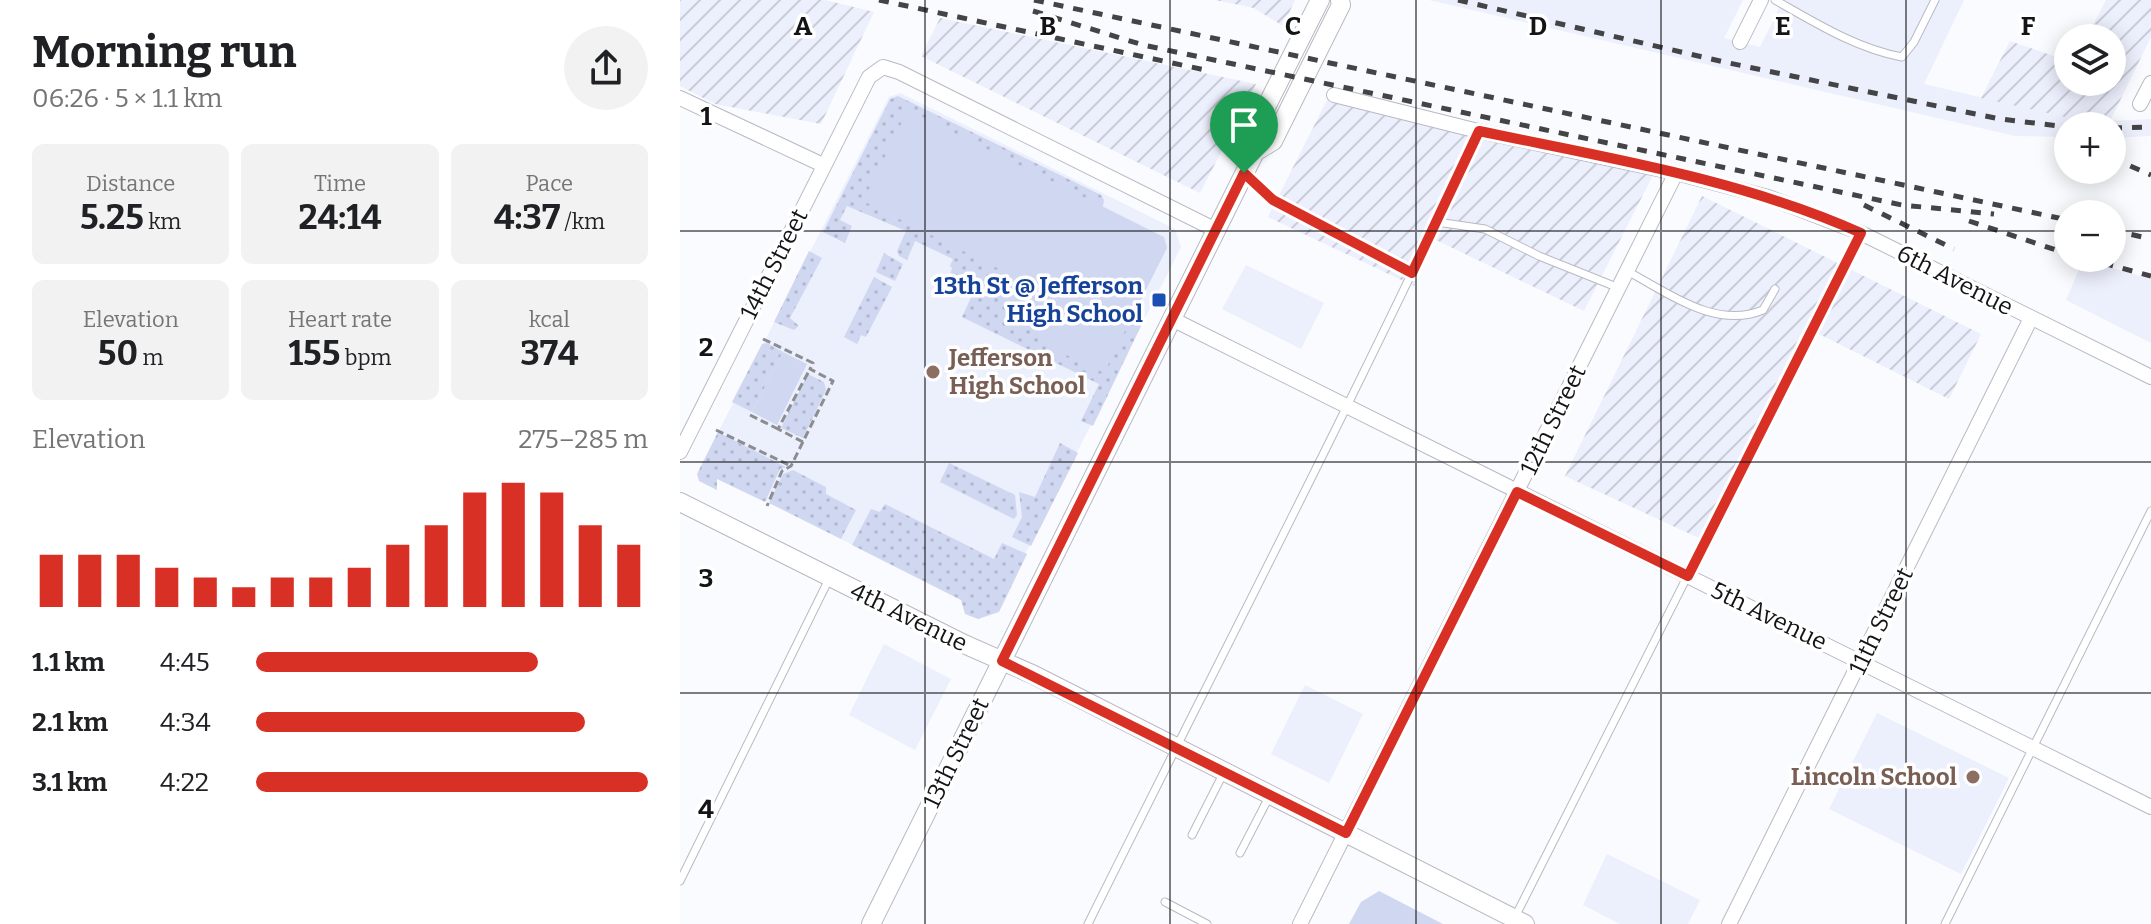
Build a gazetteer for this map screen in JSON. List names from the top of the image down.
{
  "streets": {
    "street": [
      "14th Street",
      "6th Avenue",
      "12th Street",
      "5th Avenue",
      "4th Avenue",
      "11th Street",
      "13th Street"
    ]
  },
  "crossings": [
    ["14th Street", "13th Street"],
    ["6th Avenue", "12th Street"],
    ["6th Avenue", "11th Street"],
    ["12th Street", "5th Avenue"],
    ["12th Street", "4th Avenue"],
    ["5th Avenue", "11th Street"],
    ["5th Avenue", "13th Street"],
    ["4th Avenue", "13th Street"]
  ],
  "places": {
    "transit": ["13th St @ Jefferson High School"],
    "other": ["Jefferson High School", "Lincoln School"]
  },
  "page": {
    "heading": ["Morning run", "06:26 · 5 × 1.1 km"],
    "map_buttons": ["+", "−"],
    "stats": [
      ["Distance", "5.25 km"],
      ["Time", "24:14"],
      ["Pace", "4:37 /km"],
      ["Elevation", "50 m"],
      ["Heart rate", "155 bpm"],
      ["kcal", "374"]
    ],
    "chart": ["Elevation", "275–285 m"],
    "list": [
      {
        "name": "1.1 km",
        "note": "4:45"
      },
      {
        "name": "2.1 km",
        "note": "4:34"
      },
      {
        "name": "3.1 km",
        "note": "4:22"
      }
    ]
  },
  "grid": {
    "columns": [
      "A",
      "B",
      "C",
      "D",
      "E",
      "F"
    ],
    "rows": [
      "1",
      "2",
      "3",
      "4"
    ]
  }
}
